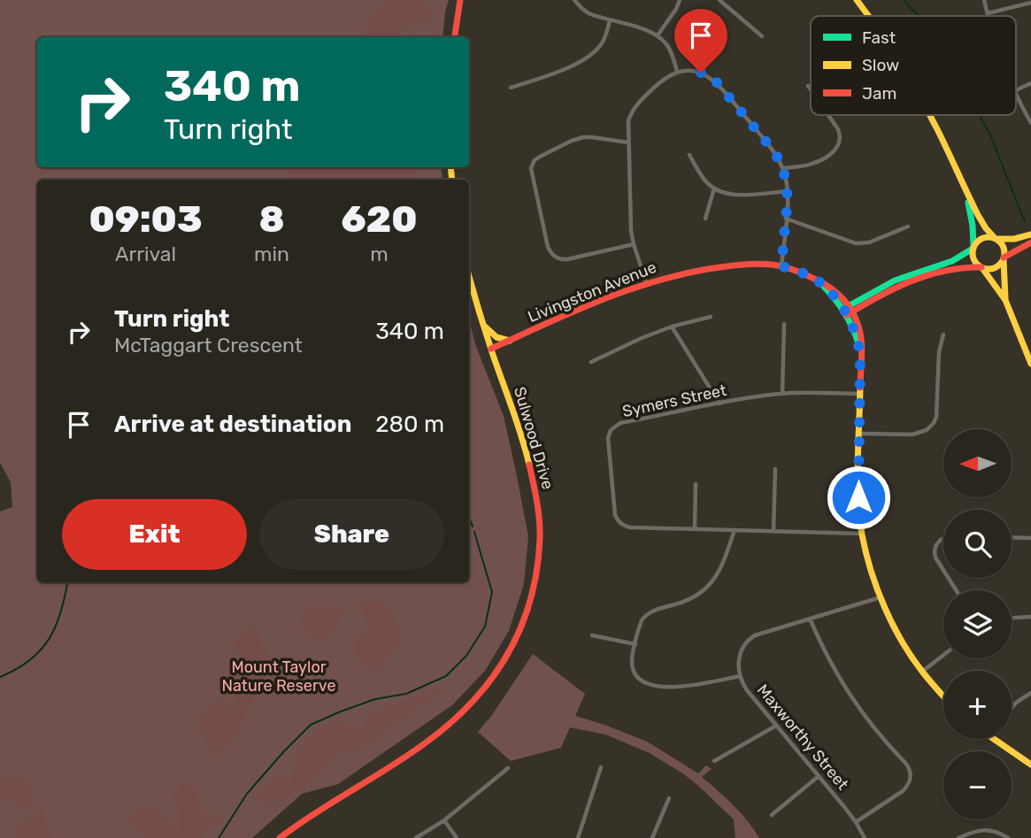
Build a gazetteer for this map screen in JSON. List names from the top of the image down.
{
  "streets": {
    "main road": ["Livingston Avenue", "Sulwood Drive"],
    "street": ["Symers Street", "Maxworthy Street"]
  },
  "crossings": [
    ["Livingston Avenue", "Symers Street"],
    ["Livingston Avenue", "Sulwood Drive"],
    ["Livingston Avenue", "Maxworthy Street"]
  ],
  "parks": ["Mount Taylor Nature Reserve"],
  "legend": ["Fast", "Slow", "Jam"],
  "north": "left",
  "page": {
    "turn": ["340 m", "Turn right"],
    "eta": [
      "09:03",
      "Arrival",
      "8",
      "min",
      "620",
      "m"
    ],
    "list": [
      {
        "name": "Turn right",
        "note": "McTaggart Crescent",
        "value": "340 m"
      },
      {
        "name": "Arrive at destination",
        "value": "280 m"
      }
    ],
    "map_buttons": ["+", "−"],
    "buttons": ["Exit", "Share"]
  }
}
